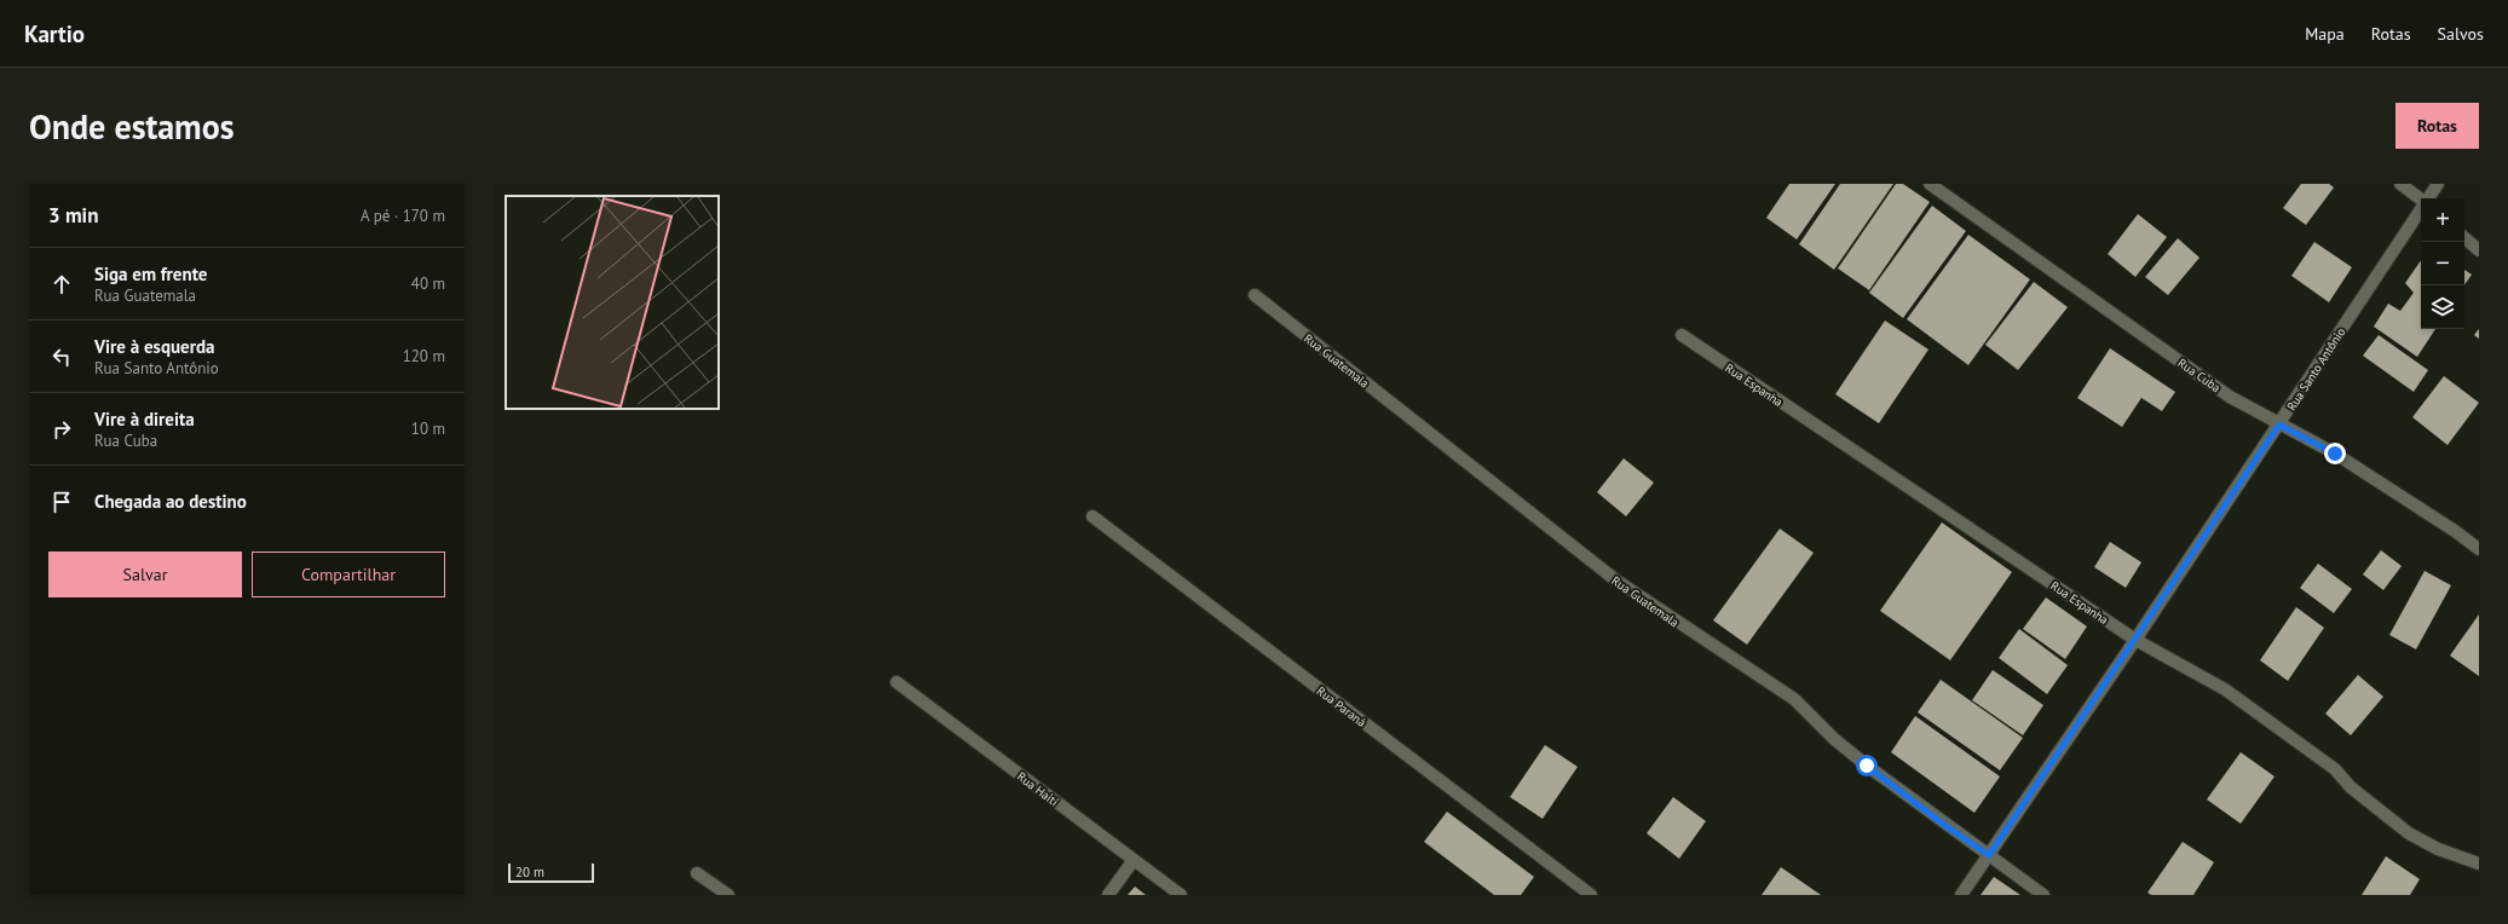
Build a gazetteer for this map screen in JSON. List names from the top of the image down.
{
  "streets": {
    "street": [
      "Rua Guatemala",
      "Rua Santo Antônio",
      "Rua Cuba",
      "Rua Espanha",
      "Rua Paraná",
      "Rua Haiti"
    ]
  },
  "crossings": [
    ["Rua Guatemala", "Rua Santo Antônio"],
    ["Rua Santo Antônio", "Rua Cuba"],
    ["Rua Santo Antônio", "Rua Espanha"]
  ],
  "scale_bar": "20 m",
  "page": {
    "header": "Kartio",
    "nav": ["Mapa", "Rotas", "Salvos"],
    "buttons": [
      "Rotas",
      ["Salvar", "Compartilhar"]
    ],
    "title": "Onde estamos",
    "heading": ["3 min", "A pé · 170 m"],
    "map_buttons": ["+", "−"],
    "list": [
      ["Siga em frente", "Rua Guatemala", "40 m"],
      ["Vire à esquerda", "Rua Santo Antônio", "120 m"],
      ["Vire à direita", "Rua Cuba", "10 m"],
      "Chegada ao destino"
    ],
    "scale": "20 m"
  }
}
